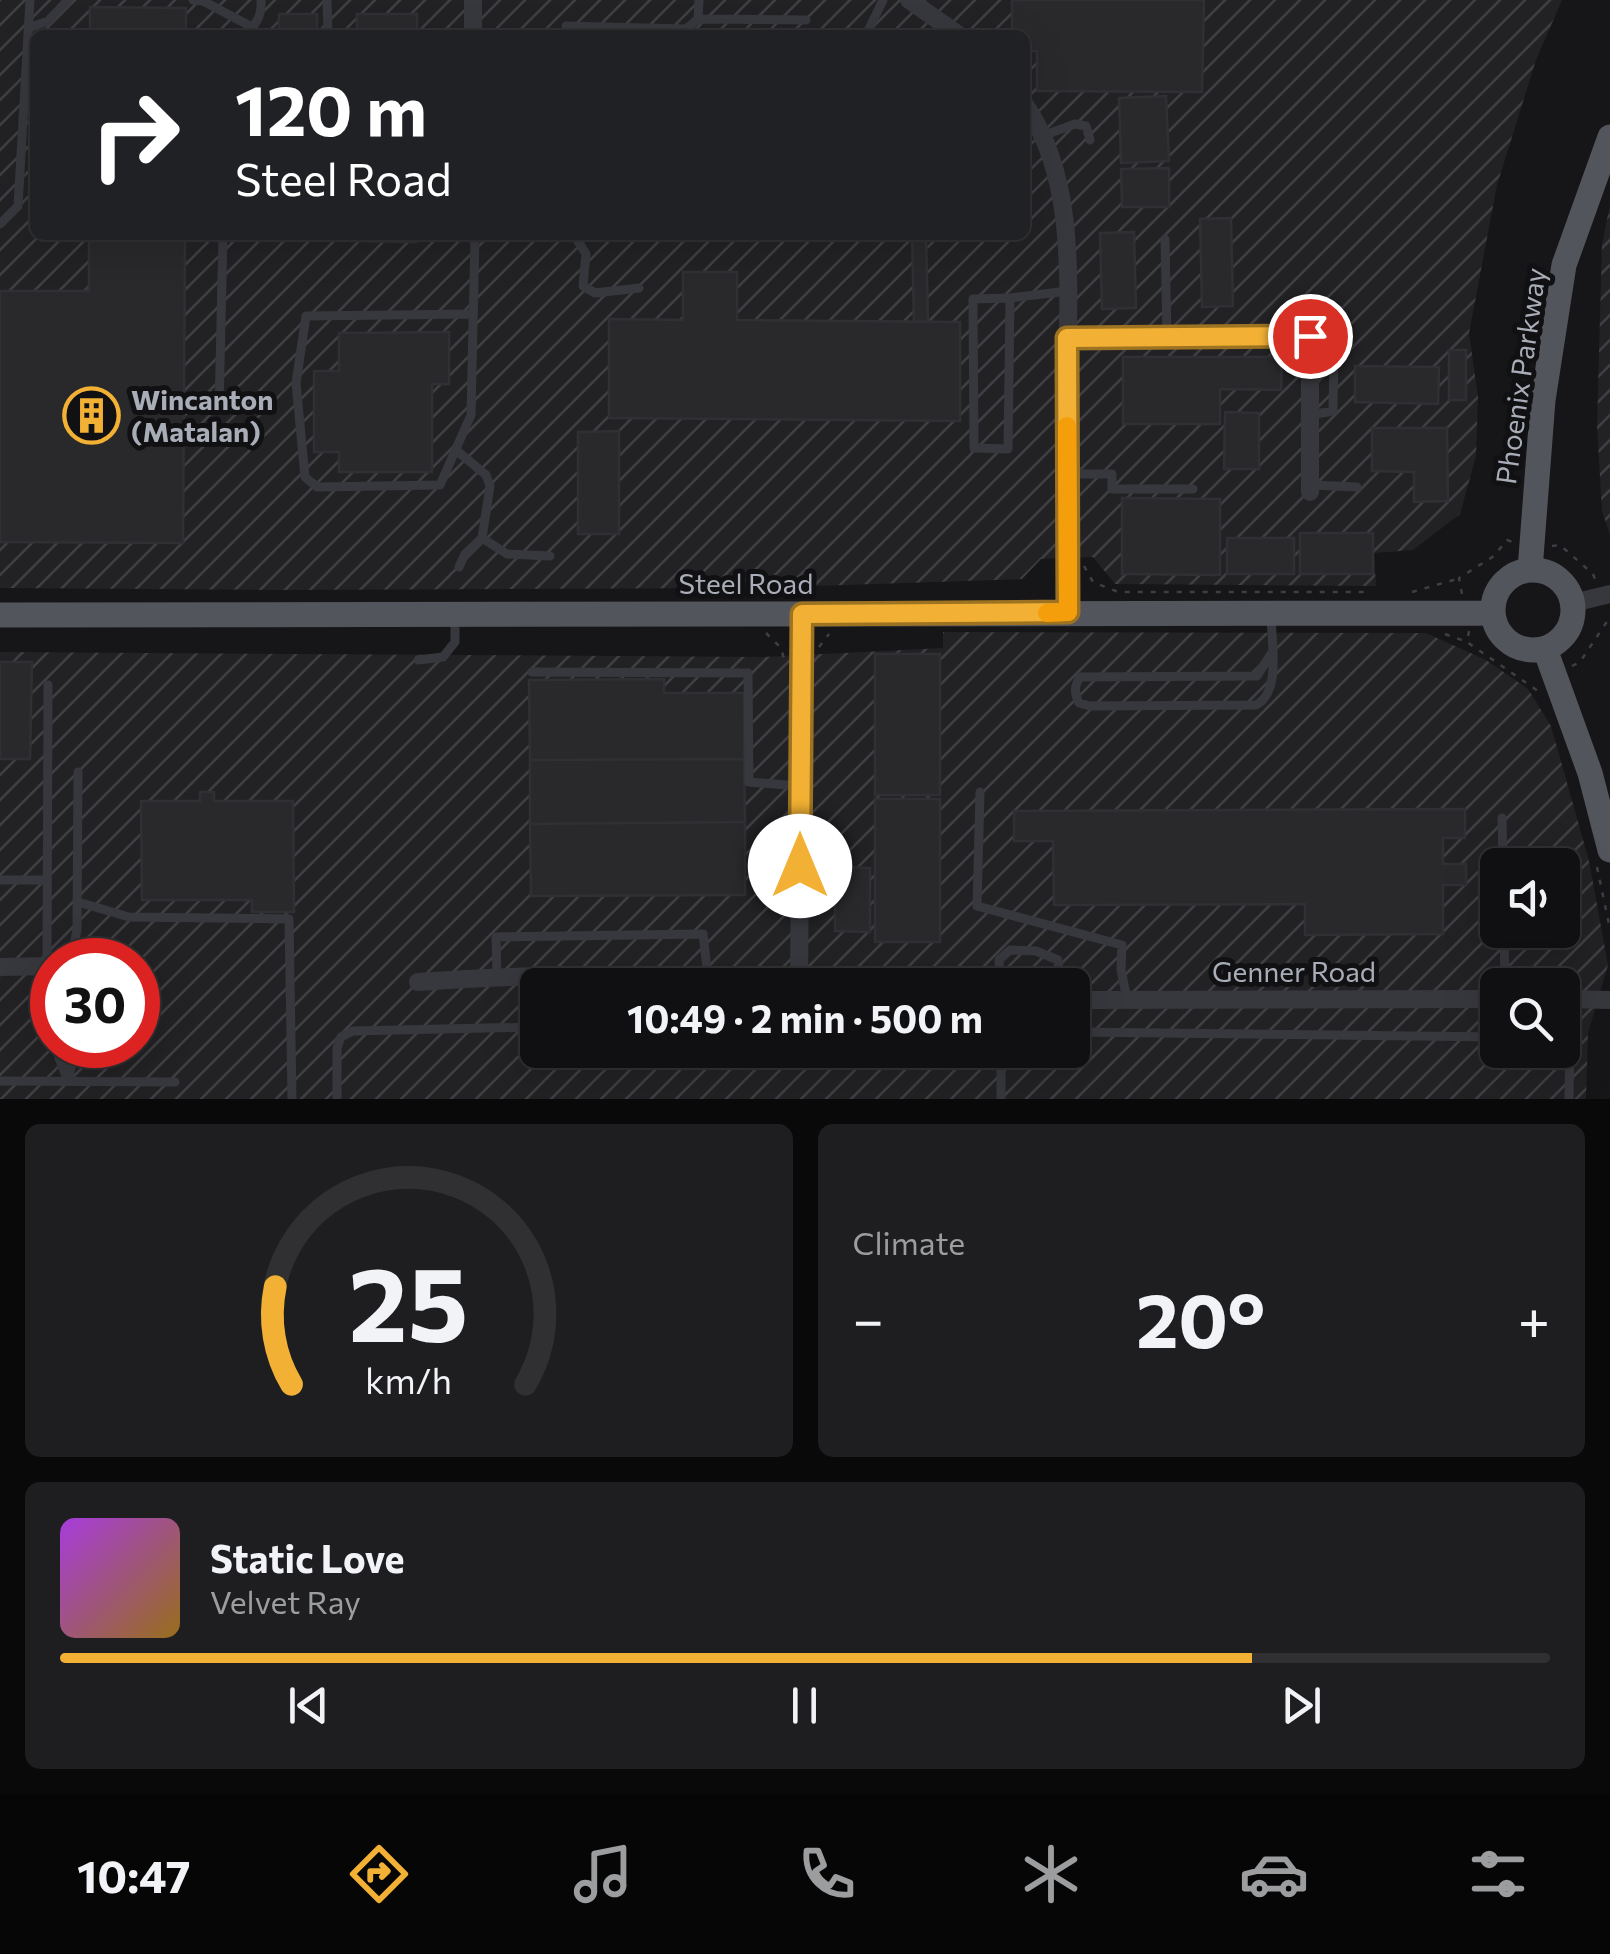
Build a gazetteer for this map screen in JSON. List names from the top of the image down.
{
  "streets": {
    "main road": ["Phoenix Parkway", "Steel Road"],
    "street": ["Genner Road"]
  },
  "crossings": [
    ["Phoenix Parkway", "Steel Road"]
  ],
  "places": {
    "building": ["Wincanton (Matalan)"]
  },
  "page": {
    "turn": ["120 m", "Steel Road"],
    "limit": "30",
    "trip": "10:49 · 2 min · 500 m",
    "tile": "Climate",
    "heat": ["−", "20°", "+"],
    "song": ["Static Love", "Velvet Ray"],
    "tabs": "10:47",
    "gauge": ["25", "km/h"]
  }
}
